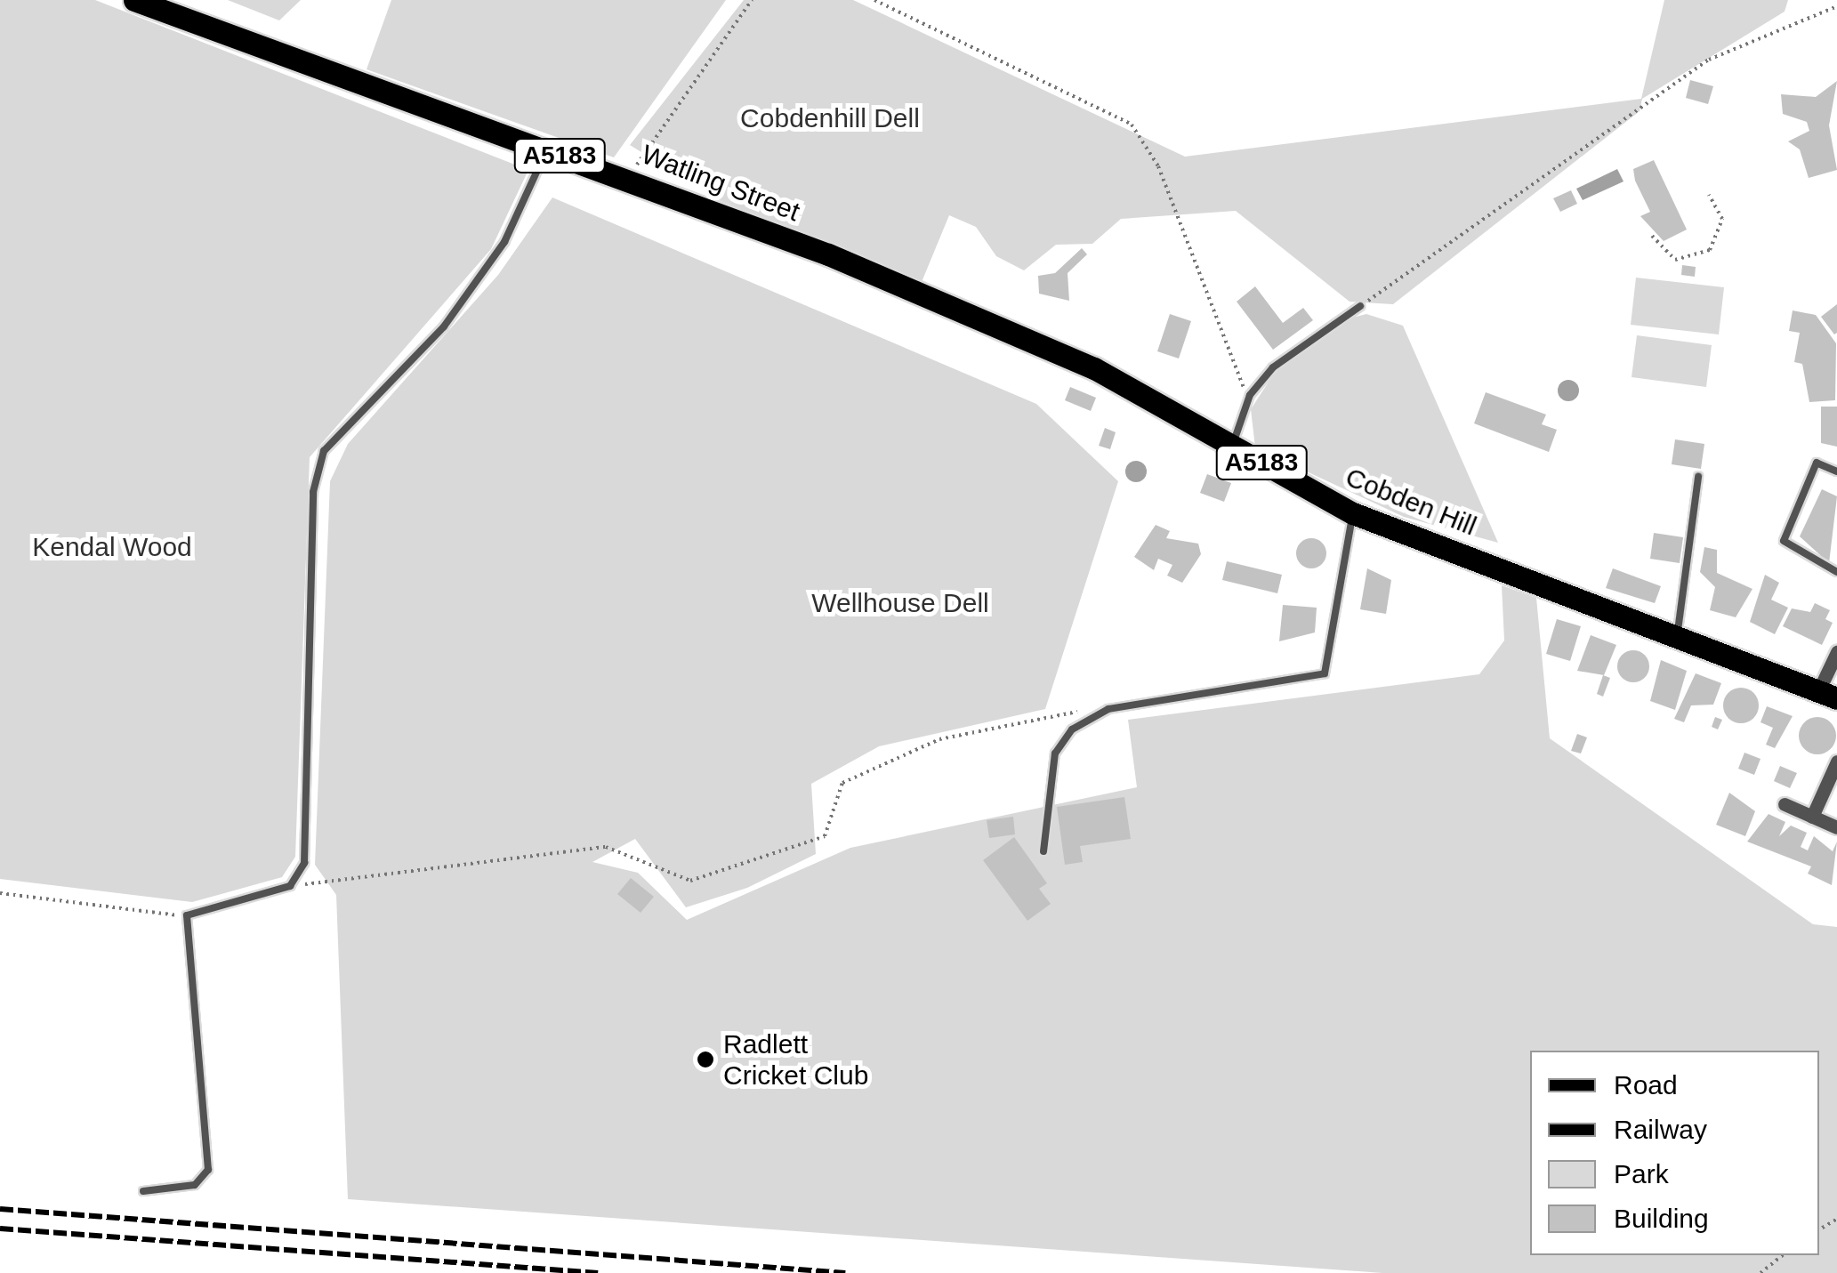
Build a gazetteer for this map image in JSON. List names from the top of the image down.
{
  "streets": {
    "main road": ["A5183", "Watling Street", "Cobden Hill"]
  },
  "crossings": [
    ["Watling Street", "Cobden Hill"]
  ],
  "parks": ["Cobdenhill Dell", "Kendal Wood", "Wellhouse Dell"],
  "places": ["Radlett Cricket Club"],
  "legend": [
    "Road",
    "Railway",
    "Park",
    "Building"
  ]
}
